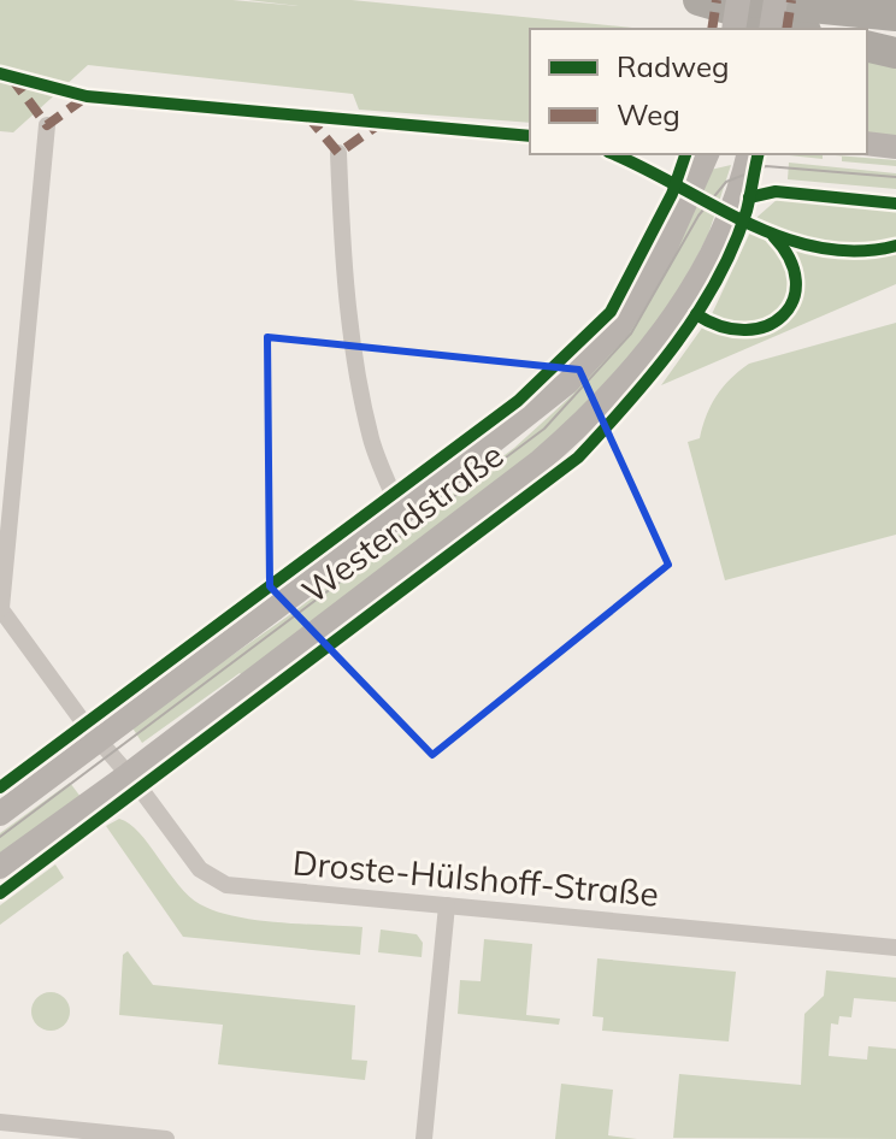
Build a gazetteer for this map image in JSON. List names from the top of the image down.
{
  "streets": {
    "main road": ["Westendstraße"],
    "street": ["Droste-Hülshoff-Straße"]
  },
  "crossings": [
    ["Westendstraße", "Droste-Hülshoff-Straße"]
  ],
  "legend": ["Radweg", "Weg"]
}
